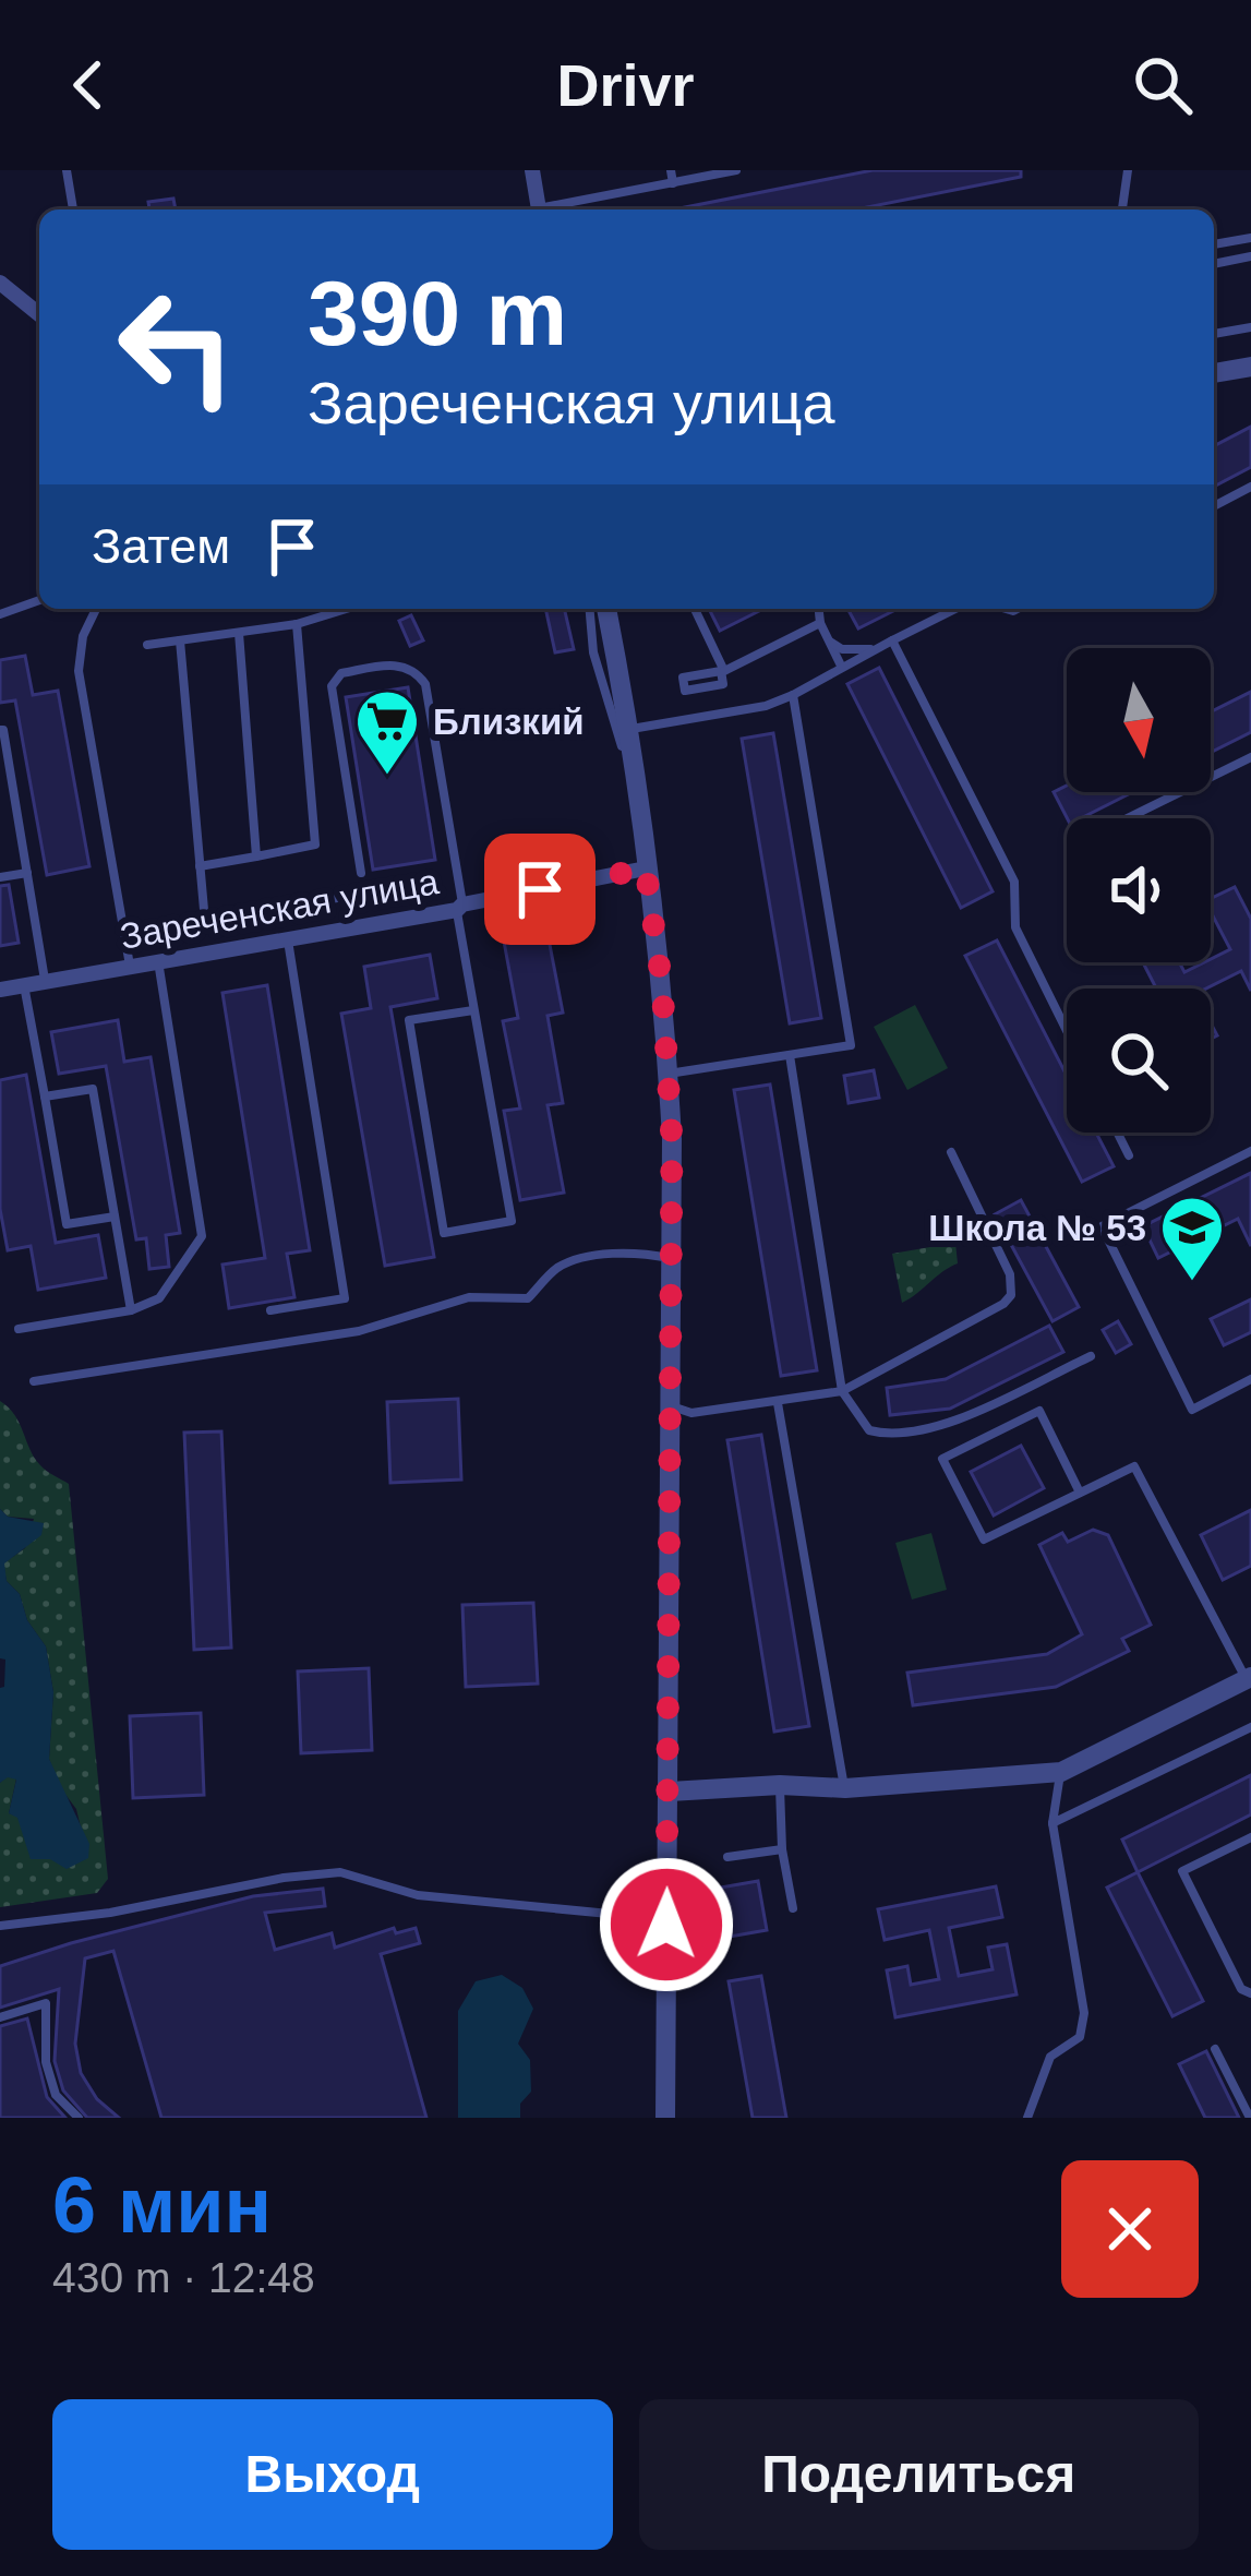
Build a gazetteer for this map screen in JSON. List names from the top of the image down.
{
  "streets": {
    "street": ["Зареченская улица"]
  },
  "places": {
    "supermarket": ["Близкий"],
    "school or university": ["Школа № 53"]
  },
  "north": "bottom",
  "page": {
    "header": "Drivr",
    "turn": ["390 m", "Зареченская улица"],
    "then": "Затем",
    "heading": ["6 мин", "430 m · 12:48"],
    "buttons": ["Выход", "Поделиться"]
  }
}
